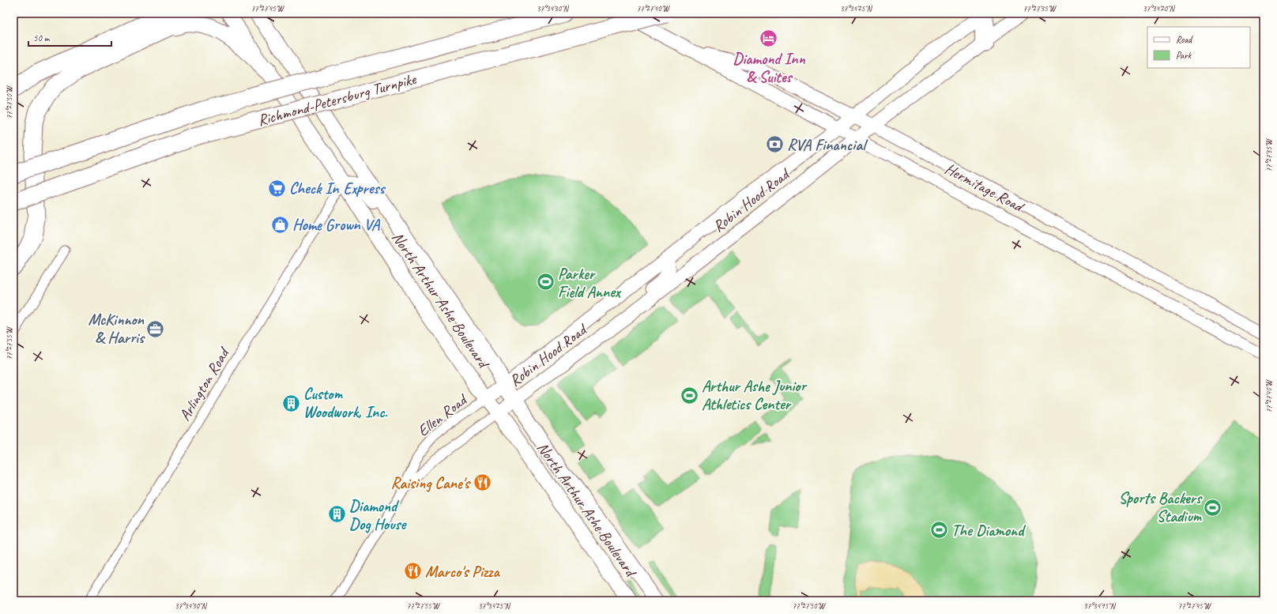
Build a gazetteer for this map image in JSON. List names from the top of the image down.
{
  "streets": {
    "highway": ["Richmond-Petersburg Turnpike"],
    "main road": ["Hermitage Road", "Robin Hood Road", "North Arthur Ashe Boulevard"],
    "street": ["Arlington Road", "Ellen Road"]
  },
  "crossings": [
    ["Hermitage Road", "Robin Hood Road"],
    ["Robin Hood Road", "North Arthur Ashe Boulevard"],
    ["Robin Hood Road", "Ellen Road"],
    ["North Arthur Ashe Boulevard", "Arlington Road"],
    ["North Arthur Ashe Boulevard", "Ellen Road"]
  ],
  "places": {
    "hotel": ["Diamond Inn & Suites"],
    "bank": ["RVA Financial"],
    "supermarket": ["Check In Express"],
    "shop": ["Home Grown VA"],
    "sports": [
      "Parker Field Annex",
      "Arthur Ashe Junior Athletics Center",
      "Sports Backers Stadium",
      "The Diamond"
    ],
    "office": ["McKinnon & Harris"],
    "building": ["Custom Woodwork, Inc.", "Diamond Dog House"],
    "restaurant": ["Raising Cane's", "Marco's Pizza"]
  },
  "legend": ["Road", "Park"],
  "scale_bar": "50 m",
  "coordinates": [
    "77°27'45\"W",
    "37°34'30\"N",
    "77°27'40\"W",
    "37°34'25\"N",
    "77°27'35\"W",
    "37°34'20\"N",
    "77°27'50\"W",
    "77°27'55\"W",
    "37°34'15\"N"
  ]
}
